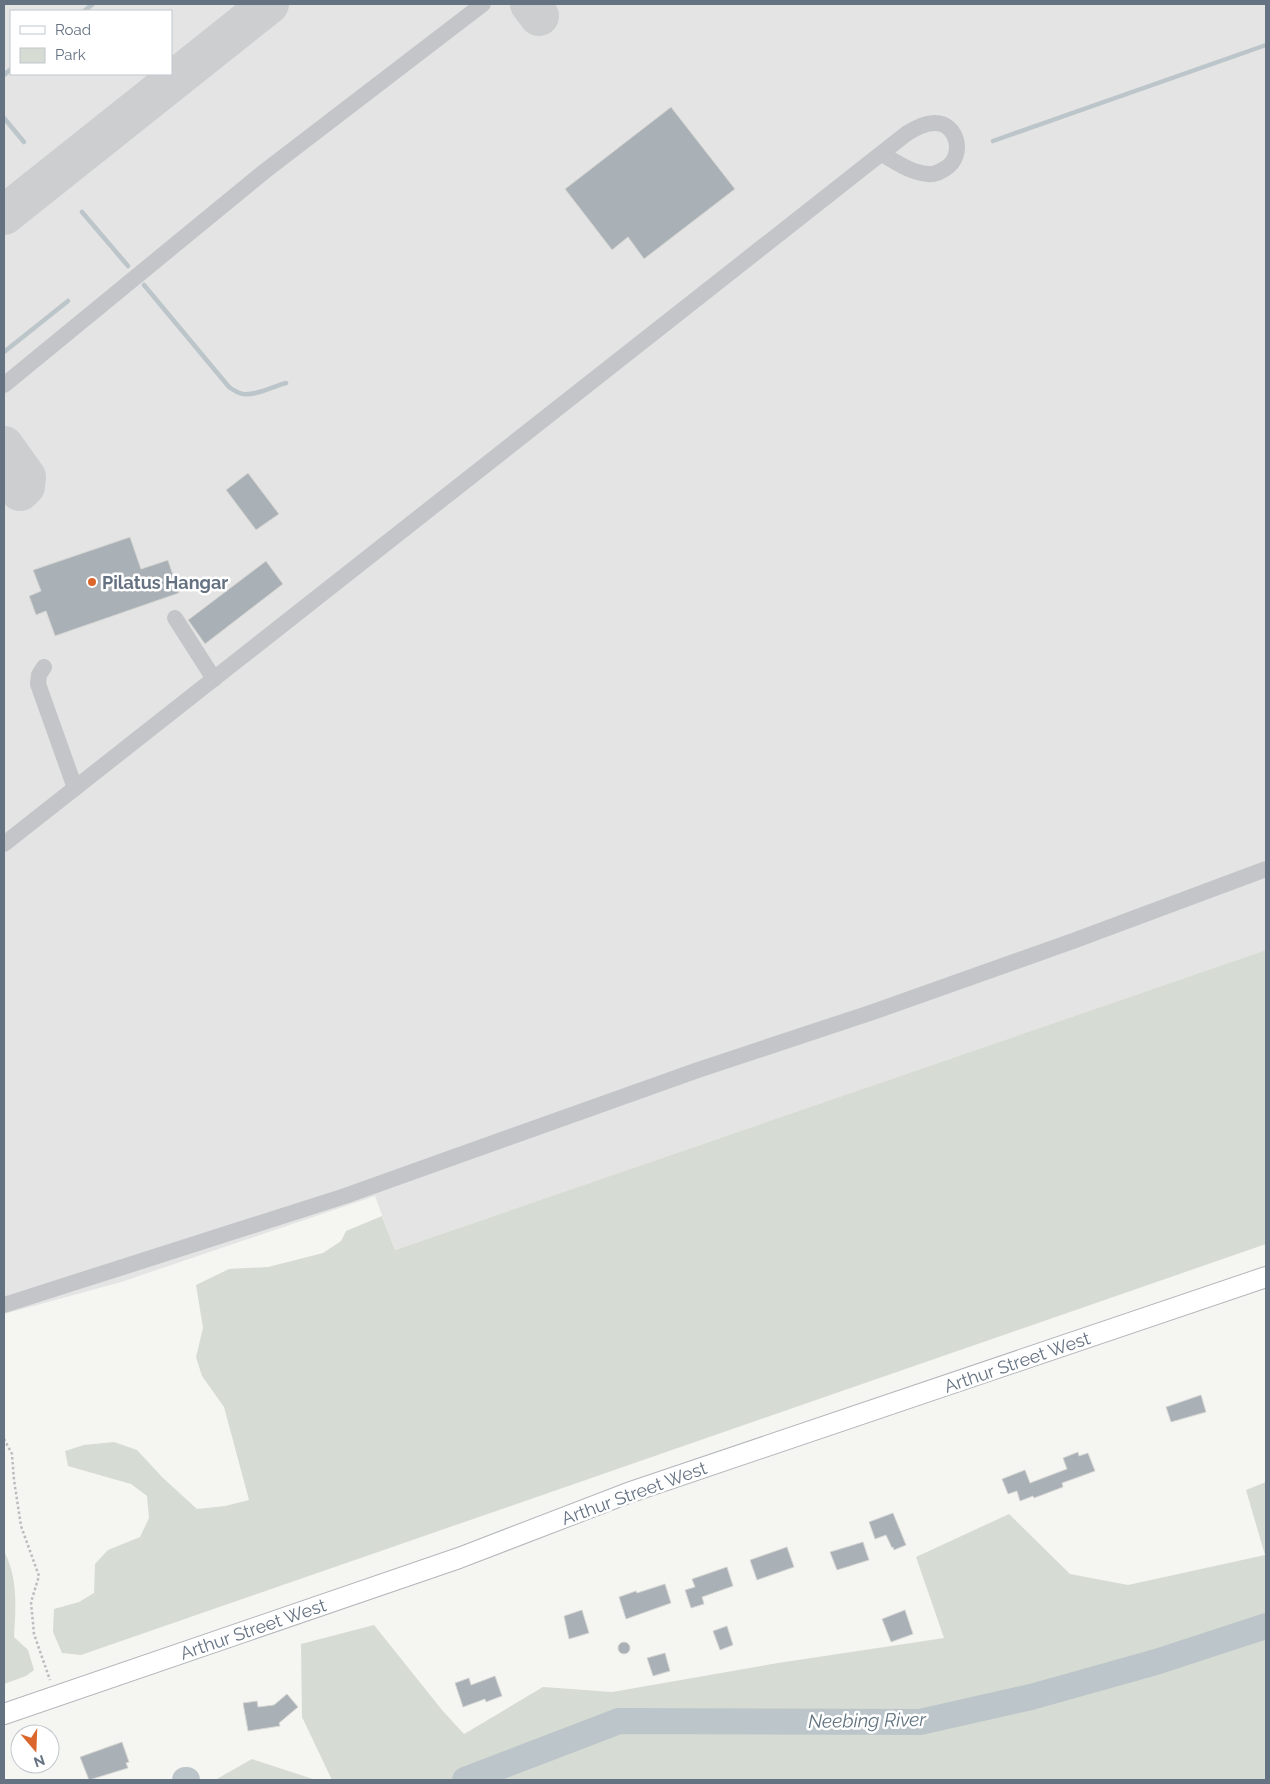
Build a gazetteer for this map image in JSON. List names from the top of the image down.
{
  "streets": {
    "main road": ["Arthur Street West"]
  },
  "water": ["Neebing River"],
  "places": ["Pilatus Hangar"],
  "legend": ["Road", "Park"],
  "north": "bottom"
}
